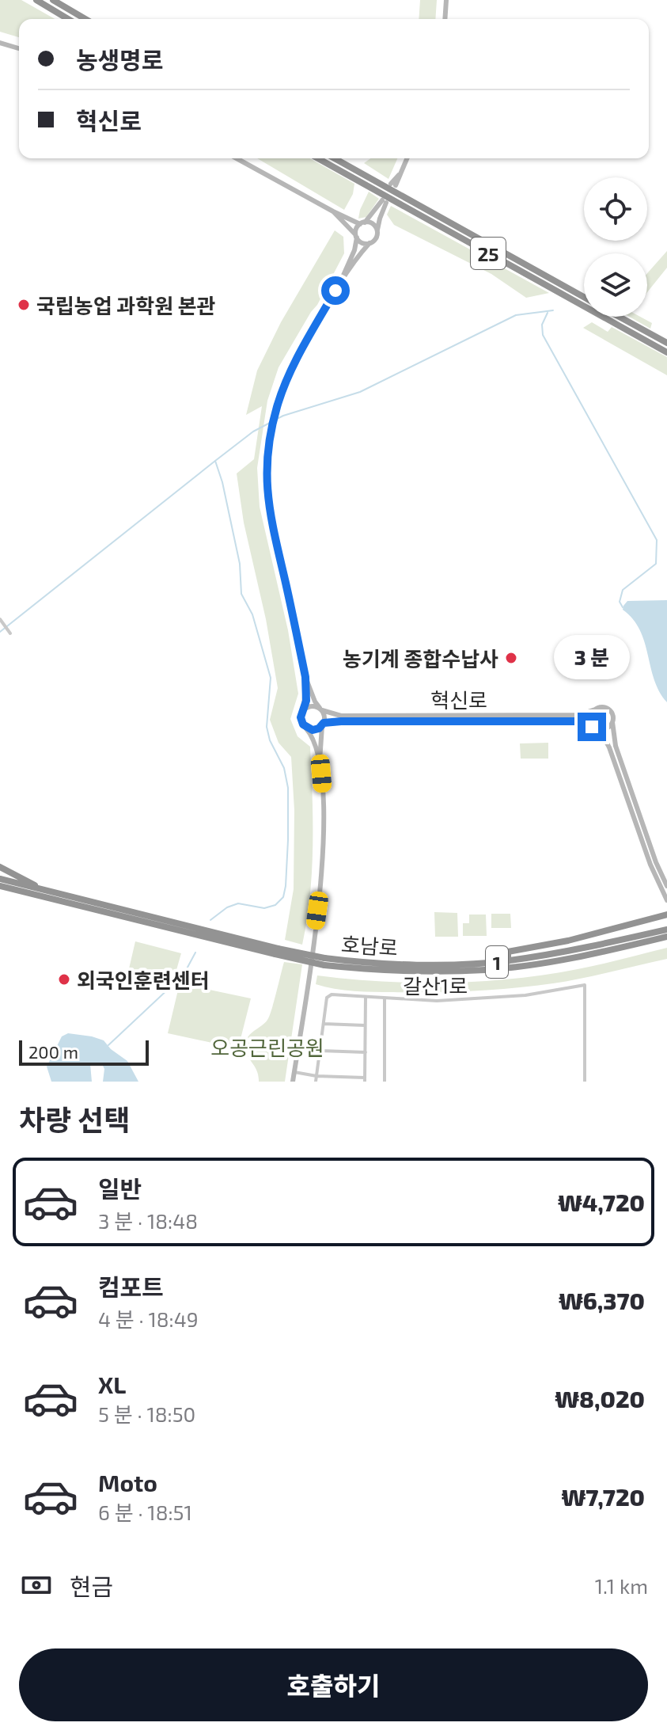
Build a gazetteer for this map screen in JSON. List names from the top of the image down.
{
  "streets": {
    "highway": ["25", "호남로", "1"],
    "main road": ["혁신로"],
    "street": ["갈산1로"]
  },
  "parks": ["오공근린공원"],
  "places": ["국립농업 과학원 본관", "농기계 종합수납사", "외국인훈련센터"],
  "scale_bar": "200 m",
  "page": {
    "banner": ["농생명로", "혁신로"],
    "bubble": "3 분",
    "scale": "200 m",
    "heading": "차량 선택",
    "list": [
      {
        "name": "일반",
        "note": "3 분 · 18:48",
        "value": "₩4,720"
      },
      {
        "name": "컴포트",
        "note": "4 분 · 18:49",
        "value": "₩6,370"
      },
      {
        "name": "XL",
        "note": "5 분 · 18:50",
        "value": "₩8,020"
      },
      {
        "name": "Moto",
        "note": "6 분 · 18:51",
        "value": "₩7,720"
      }
    ],
    "pay": ["현금", "1.1 km"],
    "buttons": "호출하기"
  }
}
